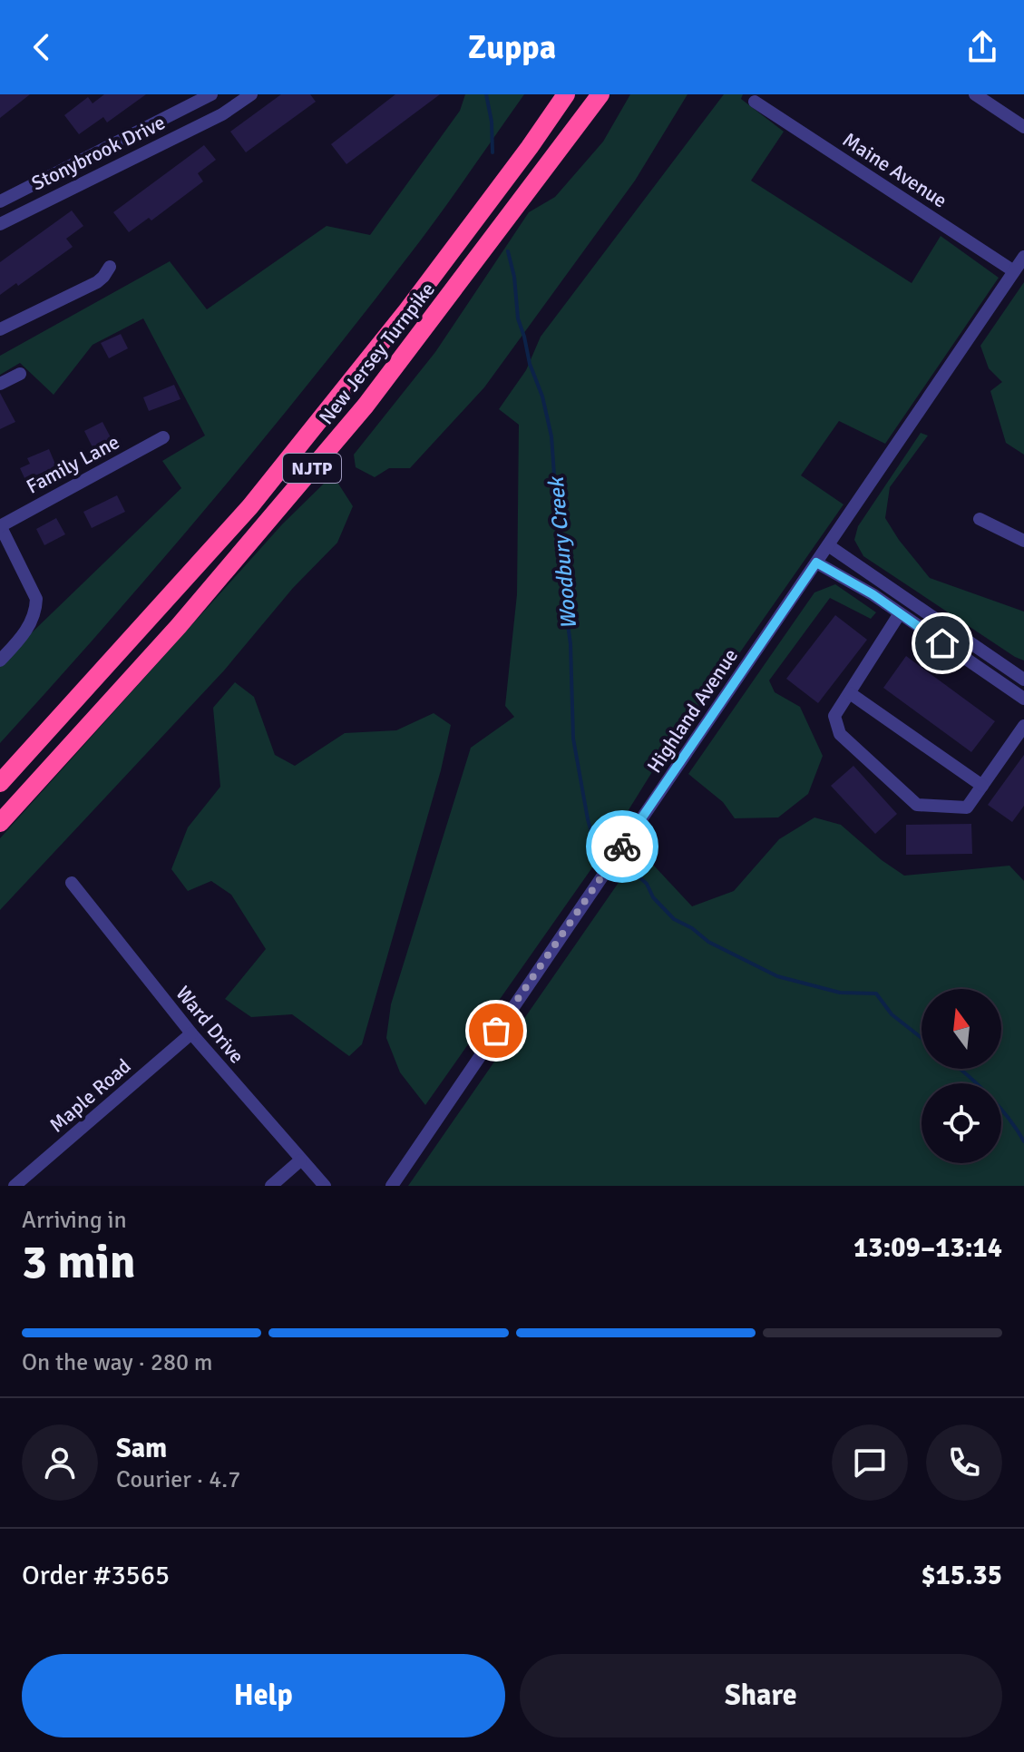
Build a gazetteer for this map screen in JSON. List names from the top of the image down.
{
  "streets": {
    "highway": ["New Jersey Turnpike", "NJTP"],
    "street": [
      "Stonybrook Drive",
      "Maine Avenue",
      "Family Lane",
      "Highland Avenue",
      "Ward Drive",
      "Maple Road"
    ]
  },
  "crossings": [
    ["Maine Avenue", "Highland Avenue"],
    ["Ward Drive", "Maple Road"]
  ],
  "water": ["Woodbury Creek"],
  "north": "top",
  "page": {
    "header": "Zuppa",
    "heading": ["3 min", "Arriving in", "13:09–13:14"],
    "panel": [
      "Sam",
      "Courier · 4.7",
      "Order #3565",
      "$15.35"
    ],
    "bar": "On the way · 280 m",
    "buttons": ["Help", "Share"]
  }
}
